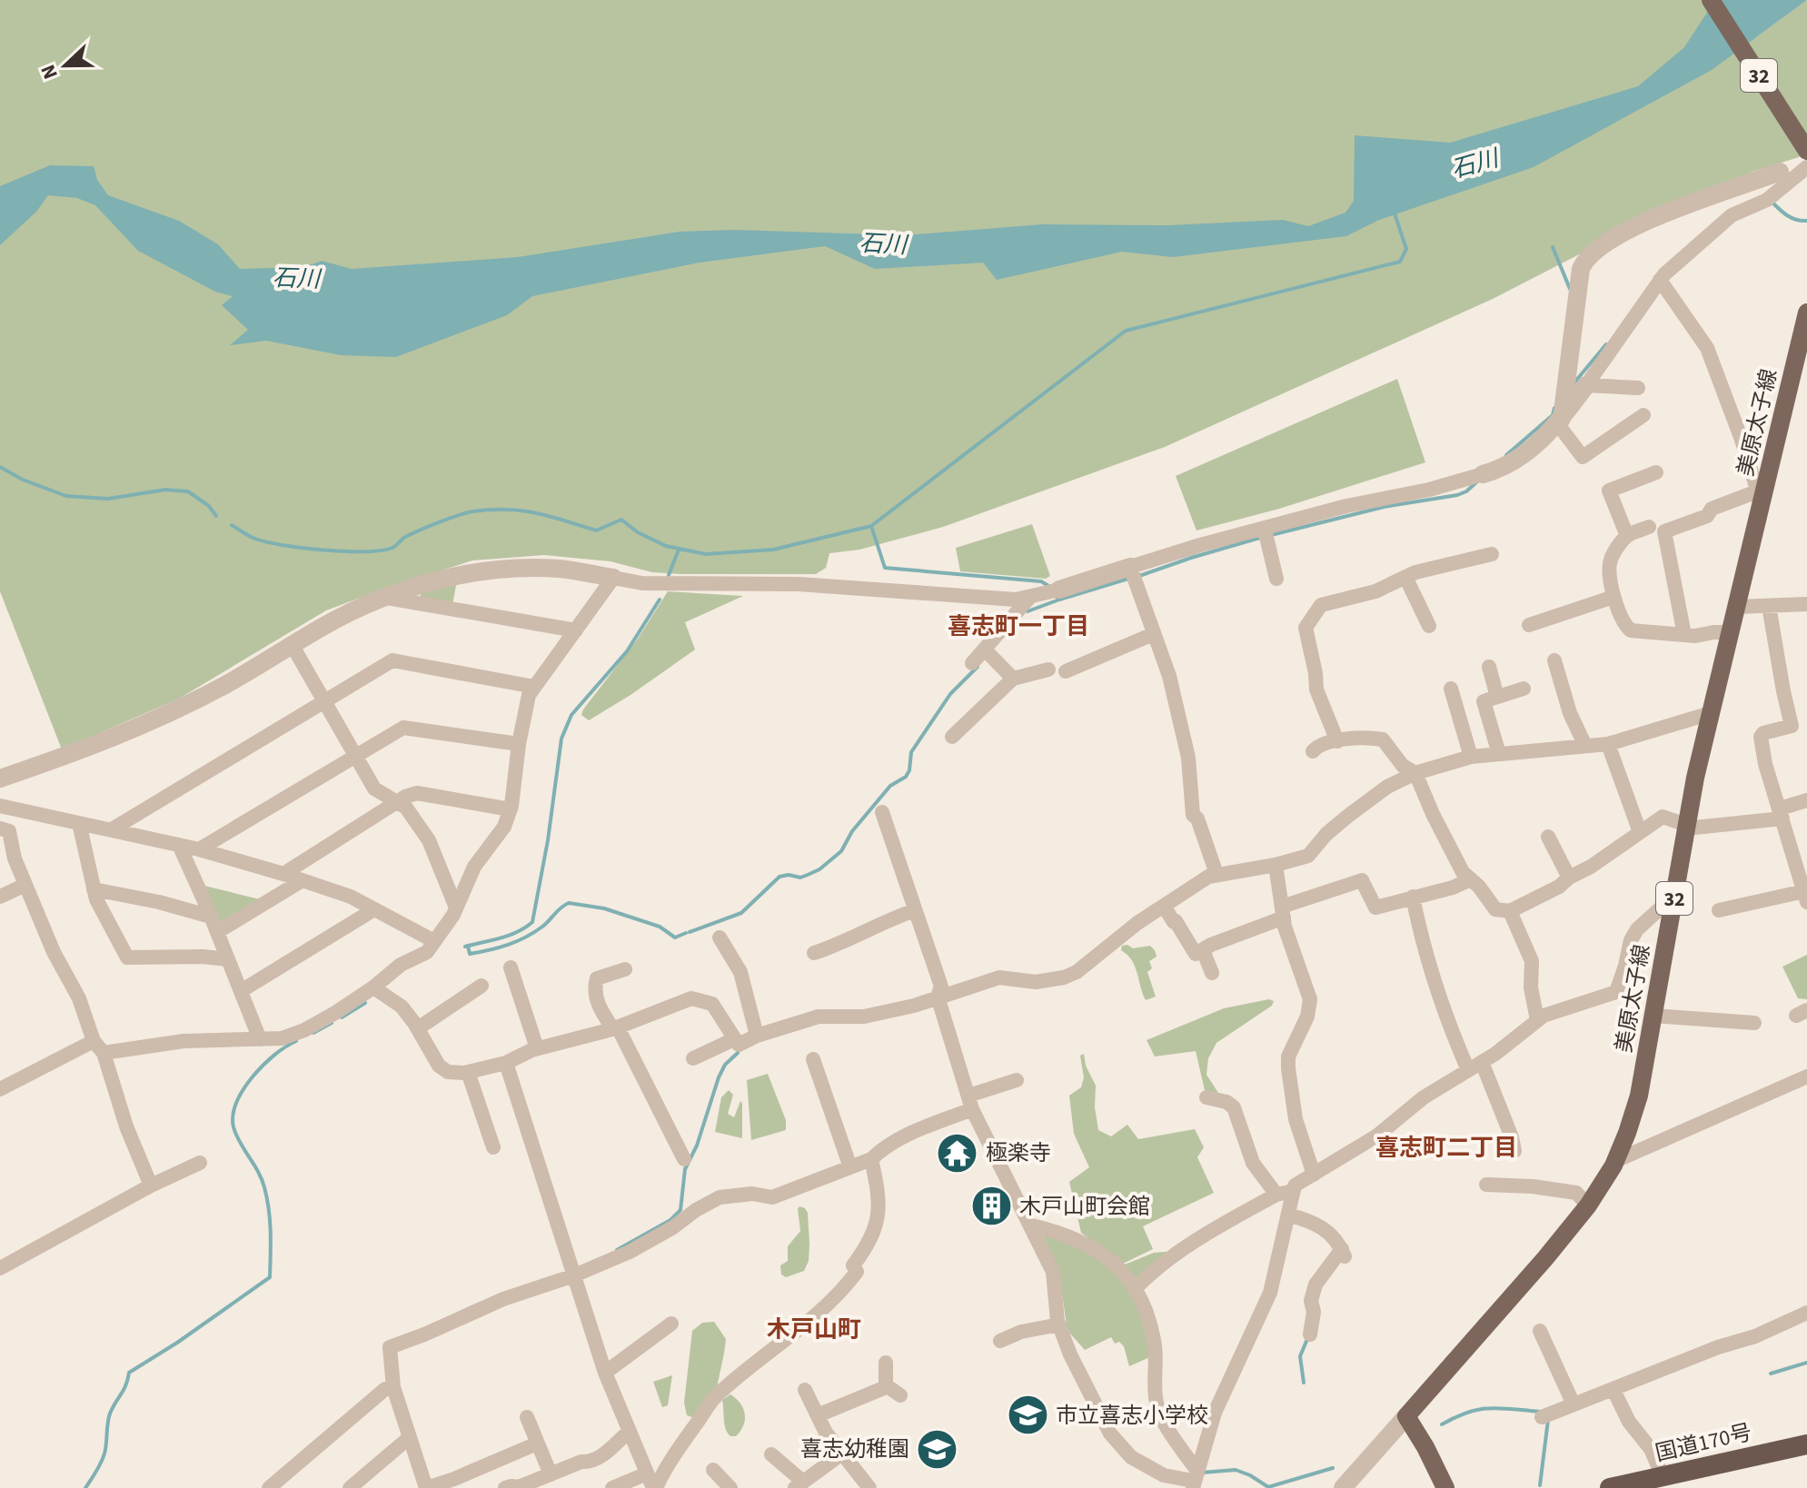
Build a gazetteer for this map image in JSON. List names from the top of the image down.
{
  "streets": {
    "highway": ["国道170号"],
    "main road": ["32", "美原太子線"]
  },
  "districts": ["喜志町一丁目", "喜志町二丁目", "木戸山町"],
  "water": ["石川"],
  "places": {
    "temple": ["極楽寺"],
    "building": ["木戸山町会館"],
    "school or university": ["市立喜志小学校", "喜志幼稚園"]
  },
  "north": "left"
}
